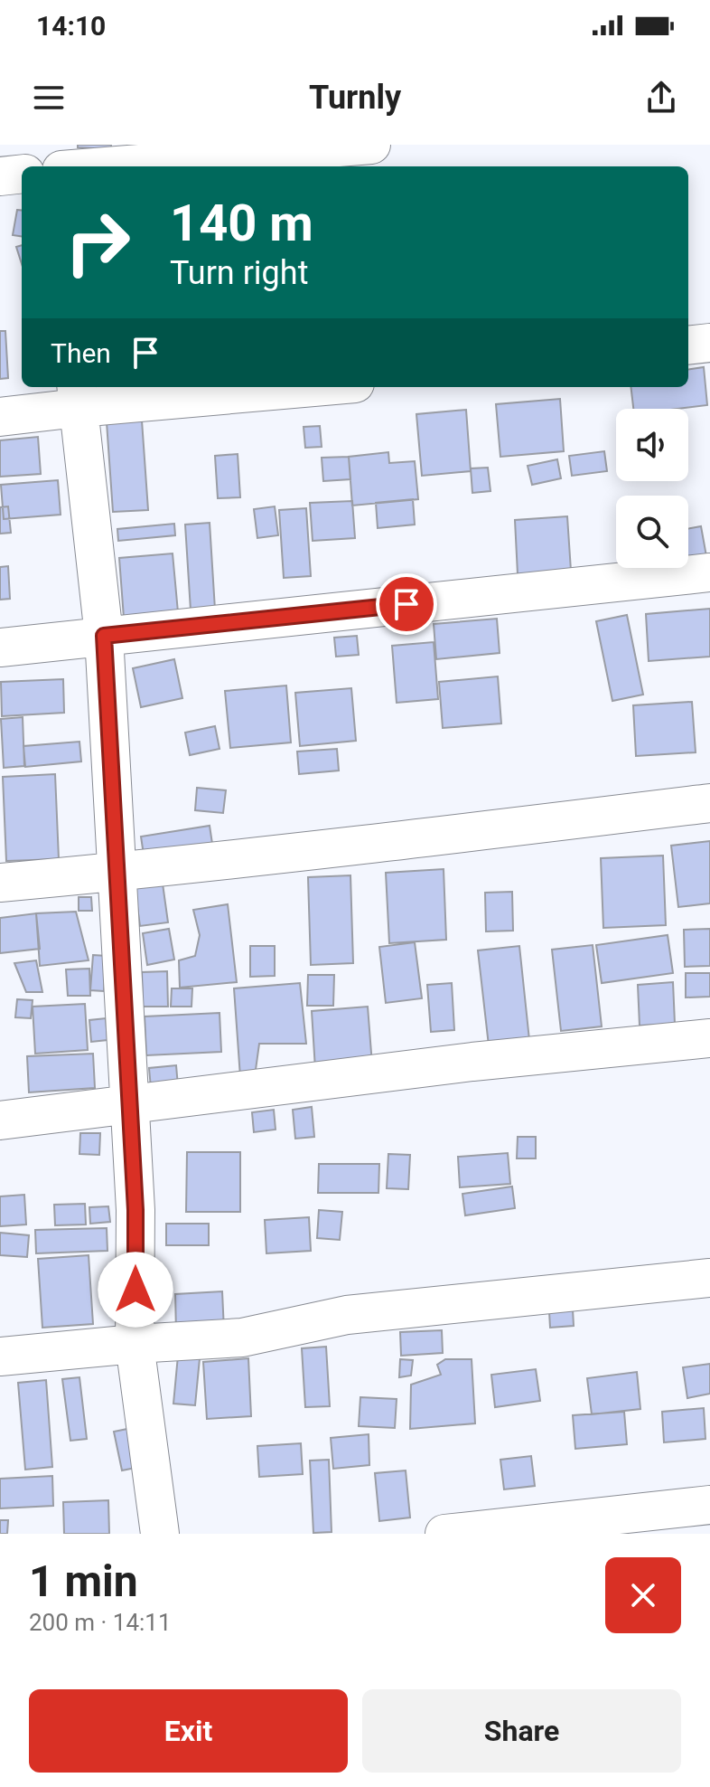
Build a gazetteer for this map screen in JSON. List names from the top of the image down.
{
  "page": {
    "status": "14:10",
    "header": "Turnly",
    "turn": ["140 m", "Turn right"],
    "then": "Then",
    "heading": ["1 min", "200 m · 14:11"],
    "buttons": ["Exit", "Share"]
  }
}
